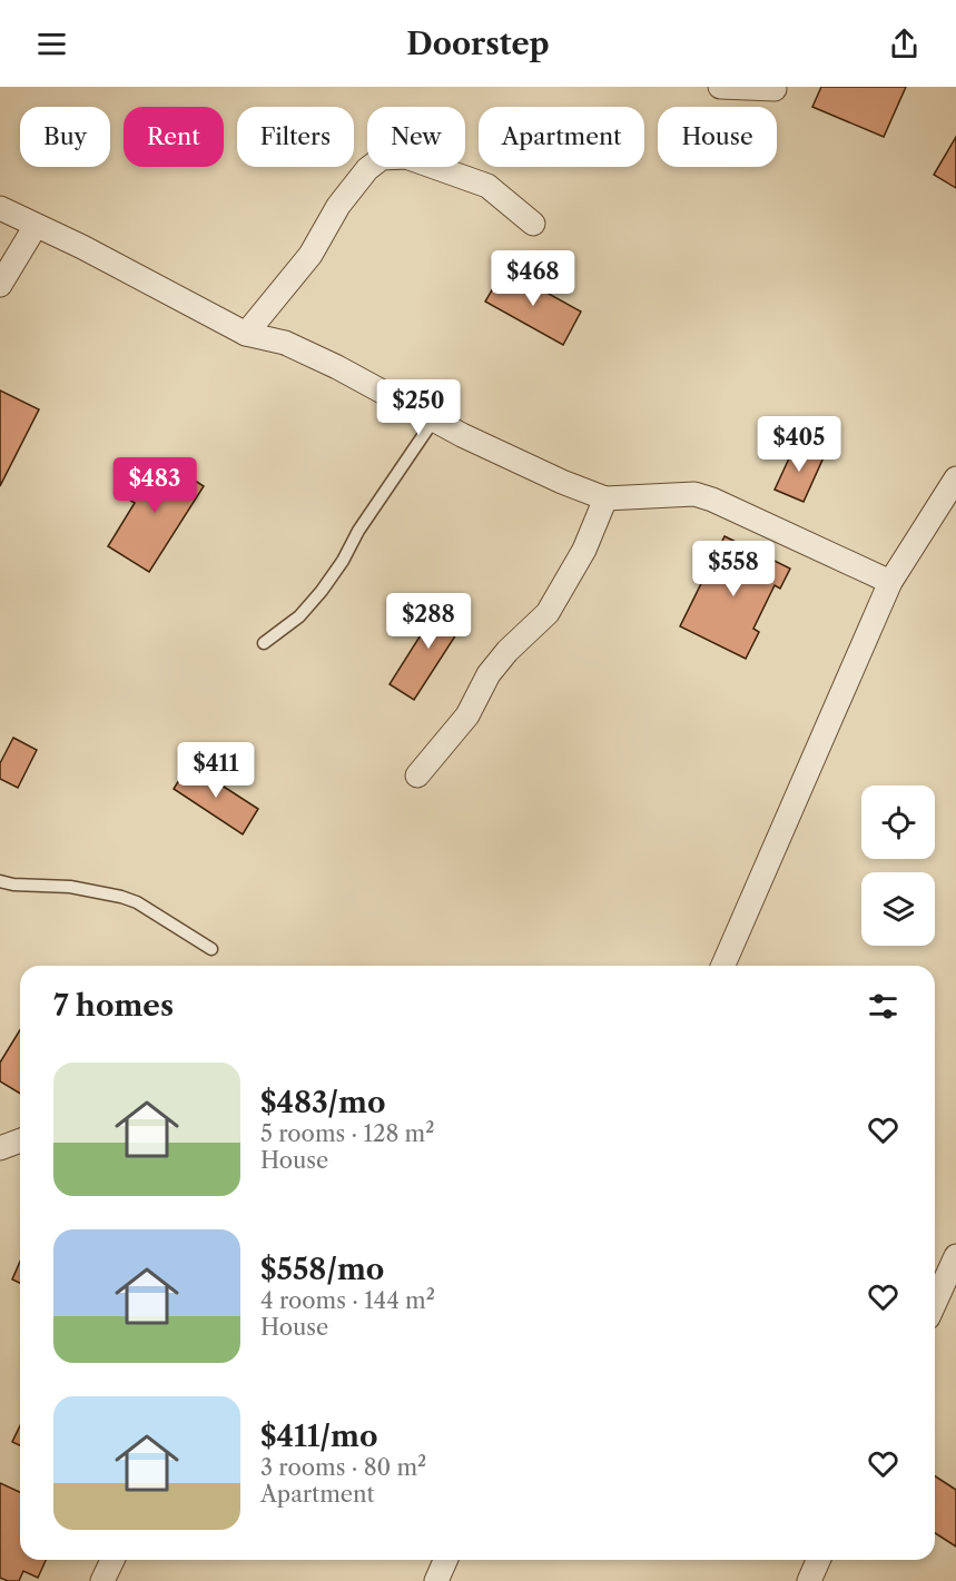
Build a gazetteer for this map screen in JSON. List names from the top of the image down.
{
  "page": {
    "header": "Doorstep",
    "chip": [
      "Buy",
      "Rent",
      "Filters",
      "New",
      "Apartment",
      "House"
    ],
    "price": [
      "$468",
      "$250",
      "$405",
      "$483",
      "$558",
      "$288",
      "$411"
    ],
    "heading": "7 homes",
    "list": [
      {
        "name": "$483/mo",
        "note": "5 rooms · 128 m² · House"
      },
      {
        "name": "$558/mo",
        "note": "4 rooms · 144 m² · House"
      },
      {
        "name": "$411/mo",
        "note": "3 rooms · 80 m² · Apartment"
      }
    ]
  }
}
